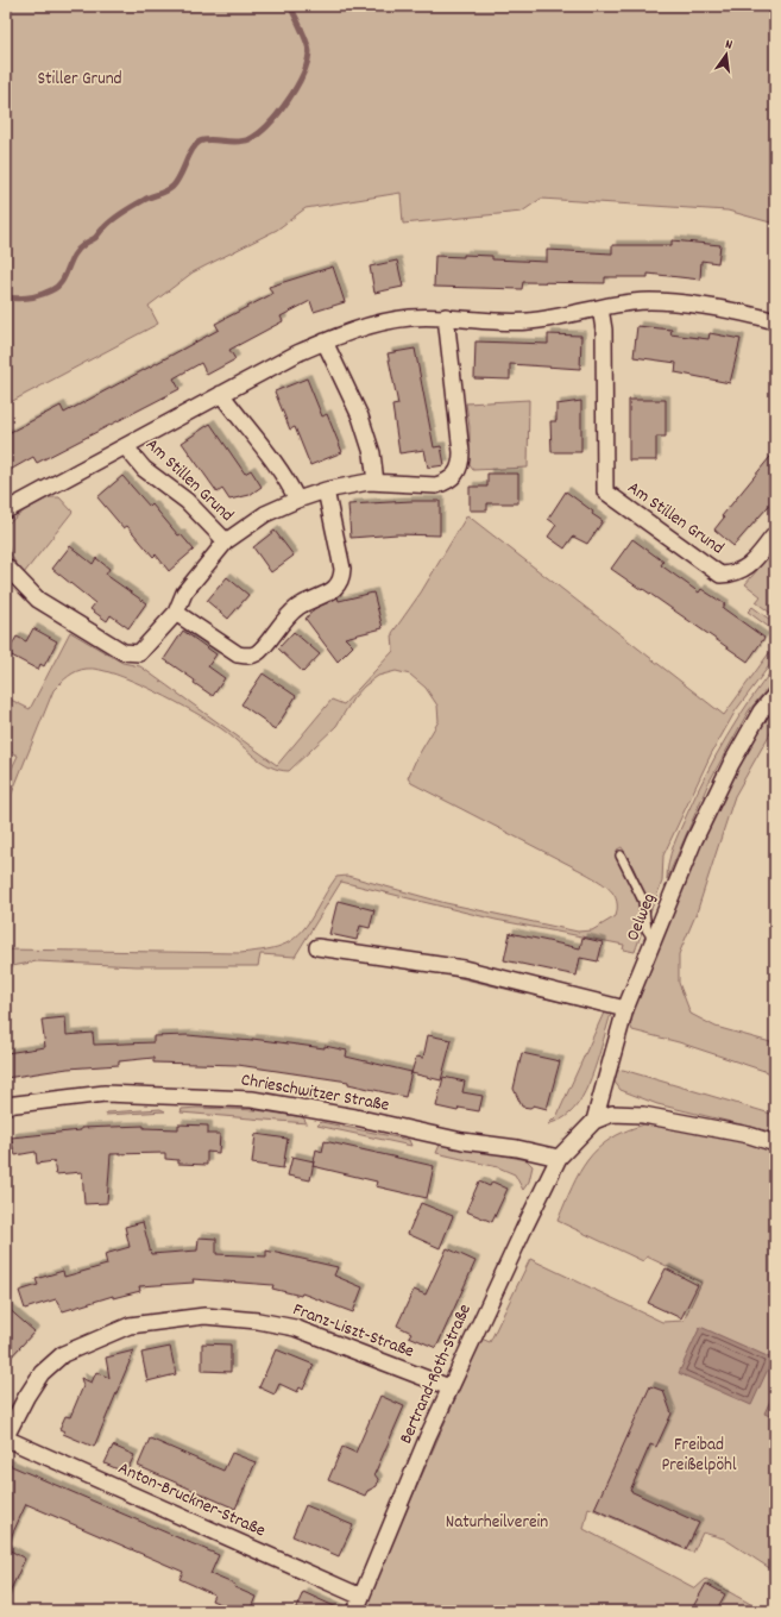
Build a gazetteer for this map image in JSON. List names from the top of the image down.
{
  "streets": {
    "street": [
      "Am Stillen Grund",
      "Oelweg",
      "Chrieschwitzer Straße",
      "Franz-Liszt-Straße",
      "Bertrand-Roth-Straße",
      "Anton-Bruckner-Straße"
    ]
  },
  "crossings": [
    ["Oelweg", "Chrieschwitzer Straße"],
    ["Oelweg", "Bertrand-Roth-Straße"],
    ["Chrieschwitzer Straße", "Bertrand-Roth-Straße"],
    ["Franz-Liszt-Straße", "Bertrand-Roth-Straße"],
    ["Franz-Liszt-Straße", "Anton-Bruckner-Straße"],
    ["Bertrand-Roth-Straße", "Anton-Bruckner-Straße"]
  ],
  "parks": ["Stiller Grund", "Freibad Preißelpöhl", "Naturheilverein"],
  "north": "top"
}
